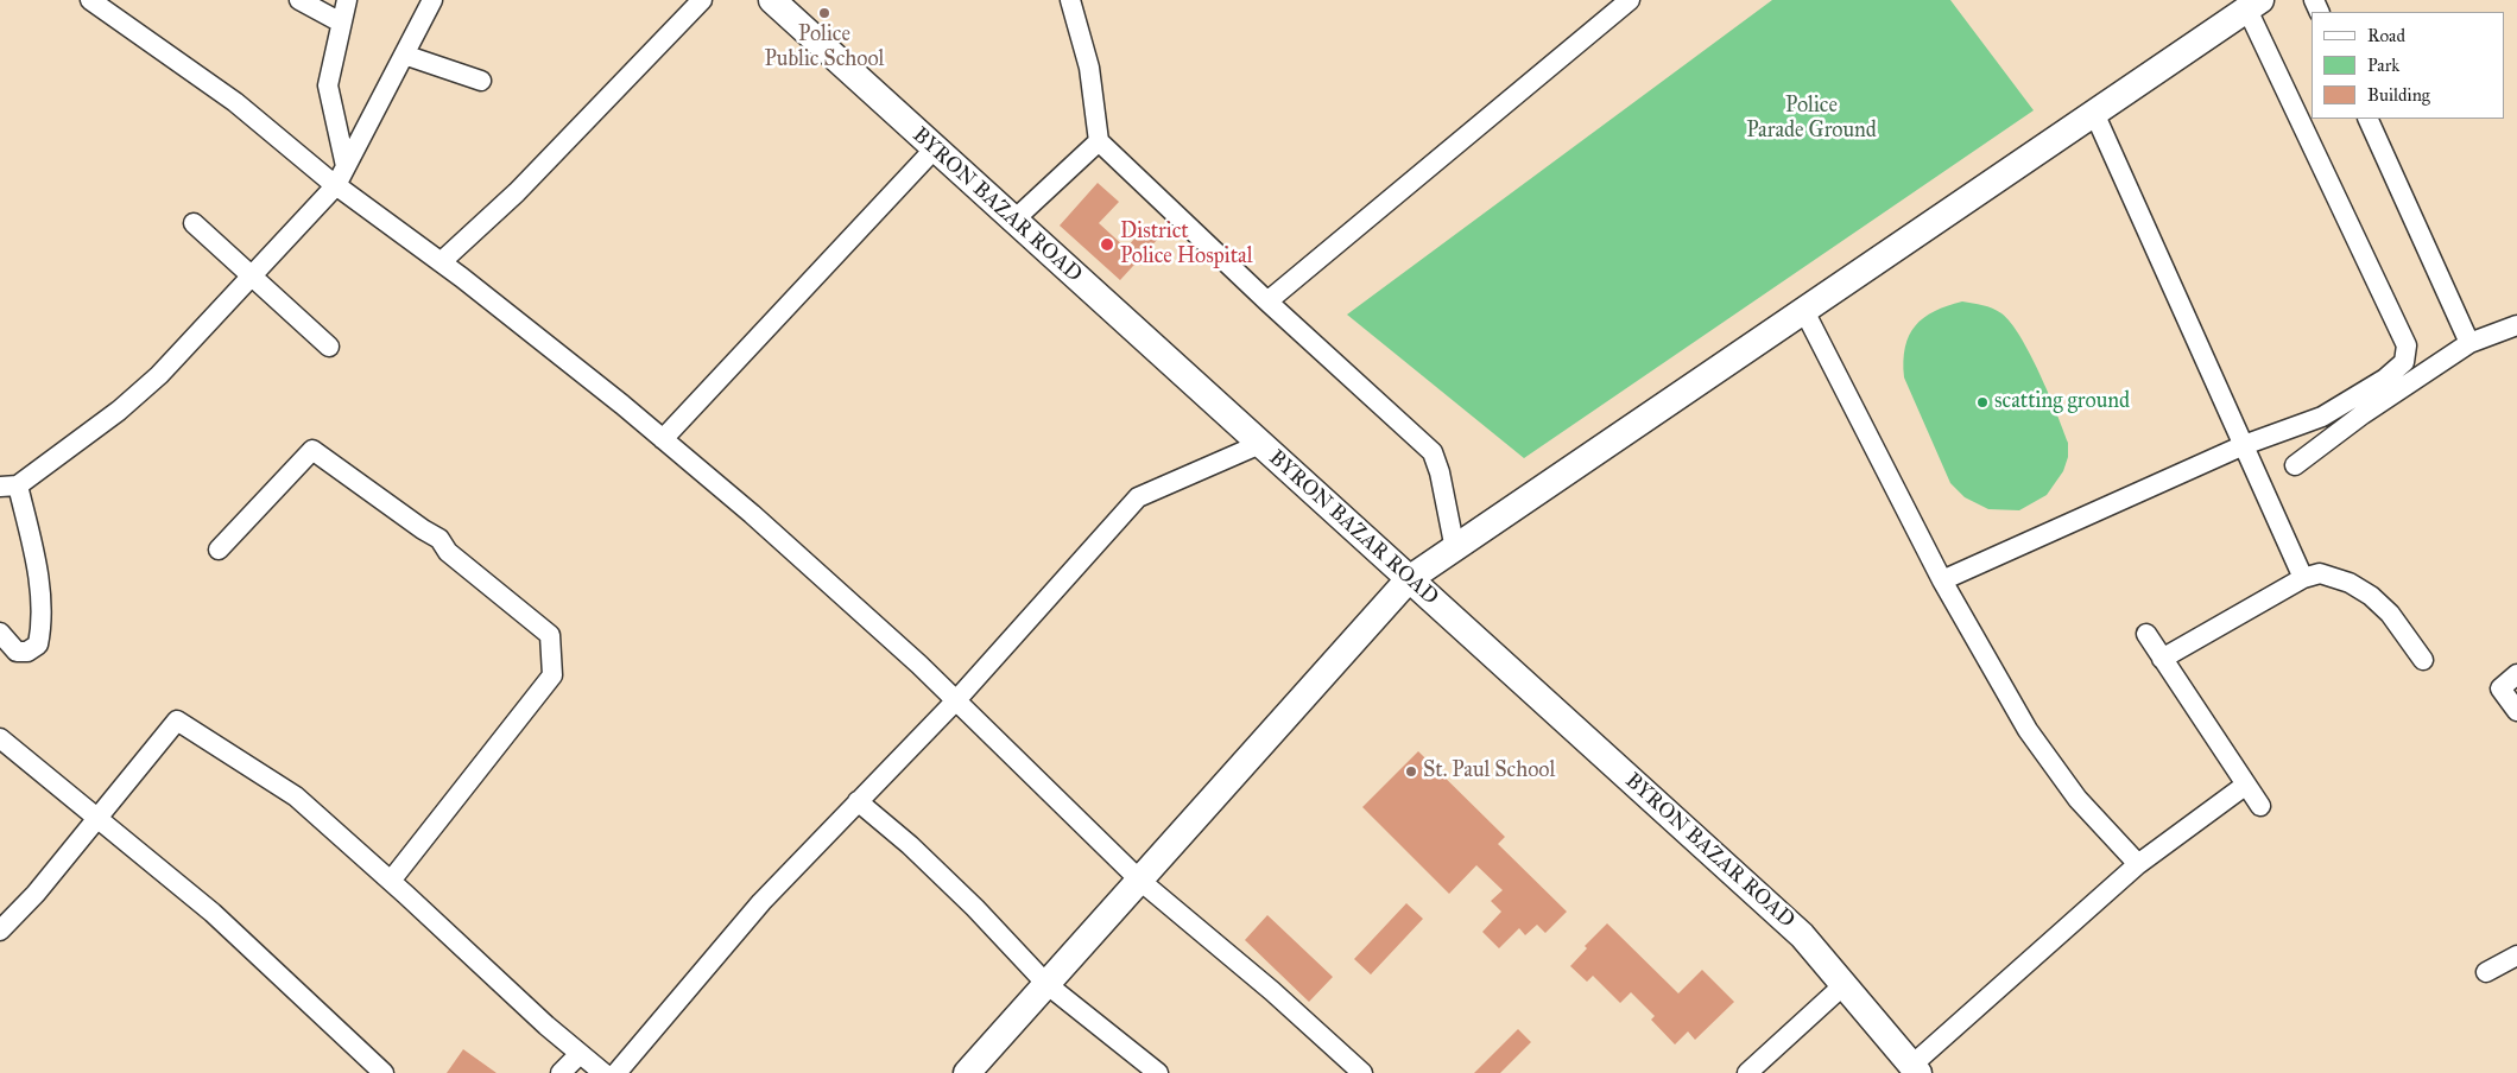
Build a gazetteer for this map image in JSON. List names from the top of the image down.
{
  "streets": {
    "street": ["BYRON BAZAR ROAD"]
  },
  "parks": ["Police Parade Ground"],
  "places": [
    "Police Public School",
    "District Police Hospital",
    "scatting ground",
    "St. Paul School"
  ],
  "legend": ["Road", "Park", "Building"]
}
